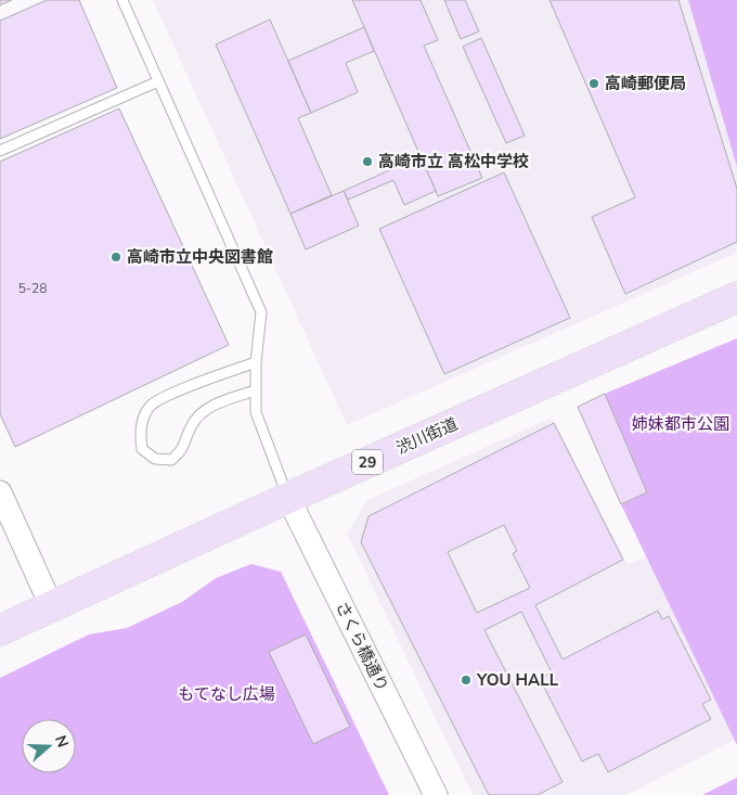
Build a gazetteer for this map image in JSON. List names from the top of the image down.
{
  "streets": {
    "main road": ["渋川街道", "29"],
    "street": ["さくら橋通り"]
  },
  "crossings": [
    ["渋川街道", "さくら橋通り"]
  ],
  "parks": ["姉妹都市公園", "もてなし広場"],
  "places": [
    "高崎郵便局",
    "高崎市立 高松中学校",
    "高崎市立中央図書館",
    "YOU HALL"
  ],
  "house_numbers": ["5-28"],
  "north": "right"
}
